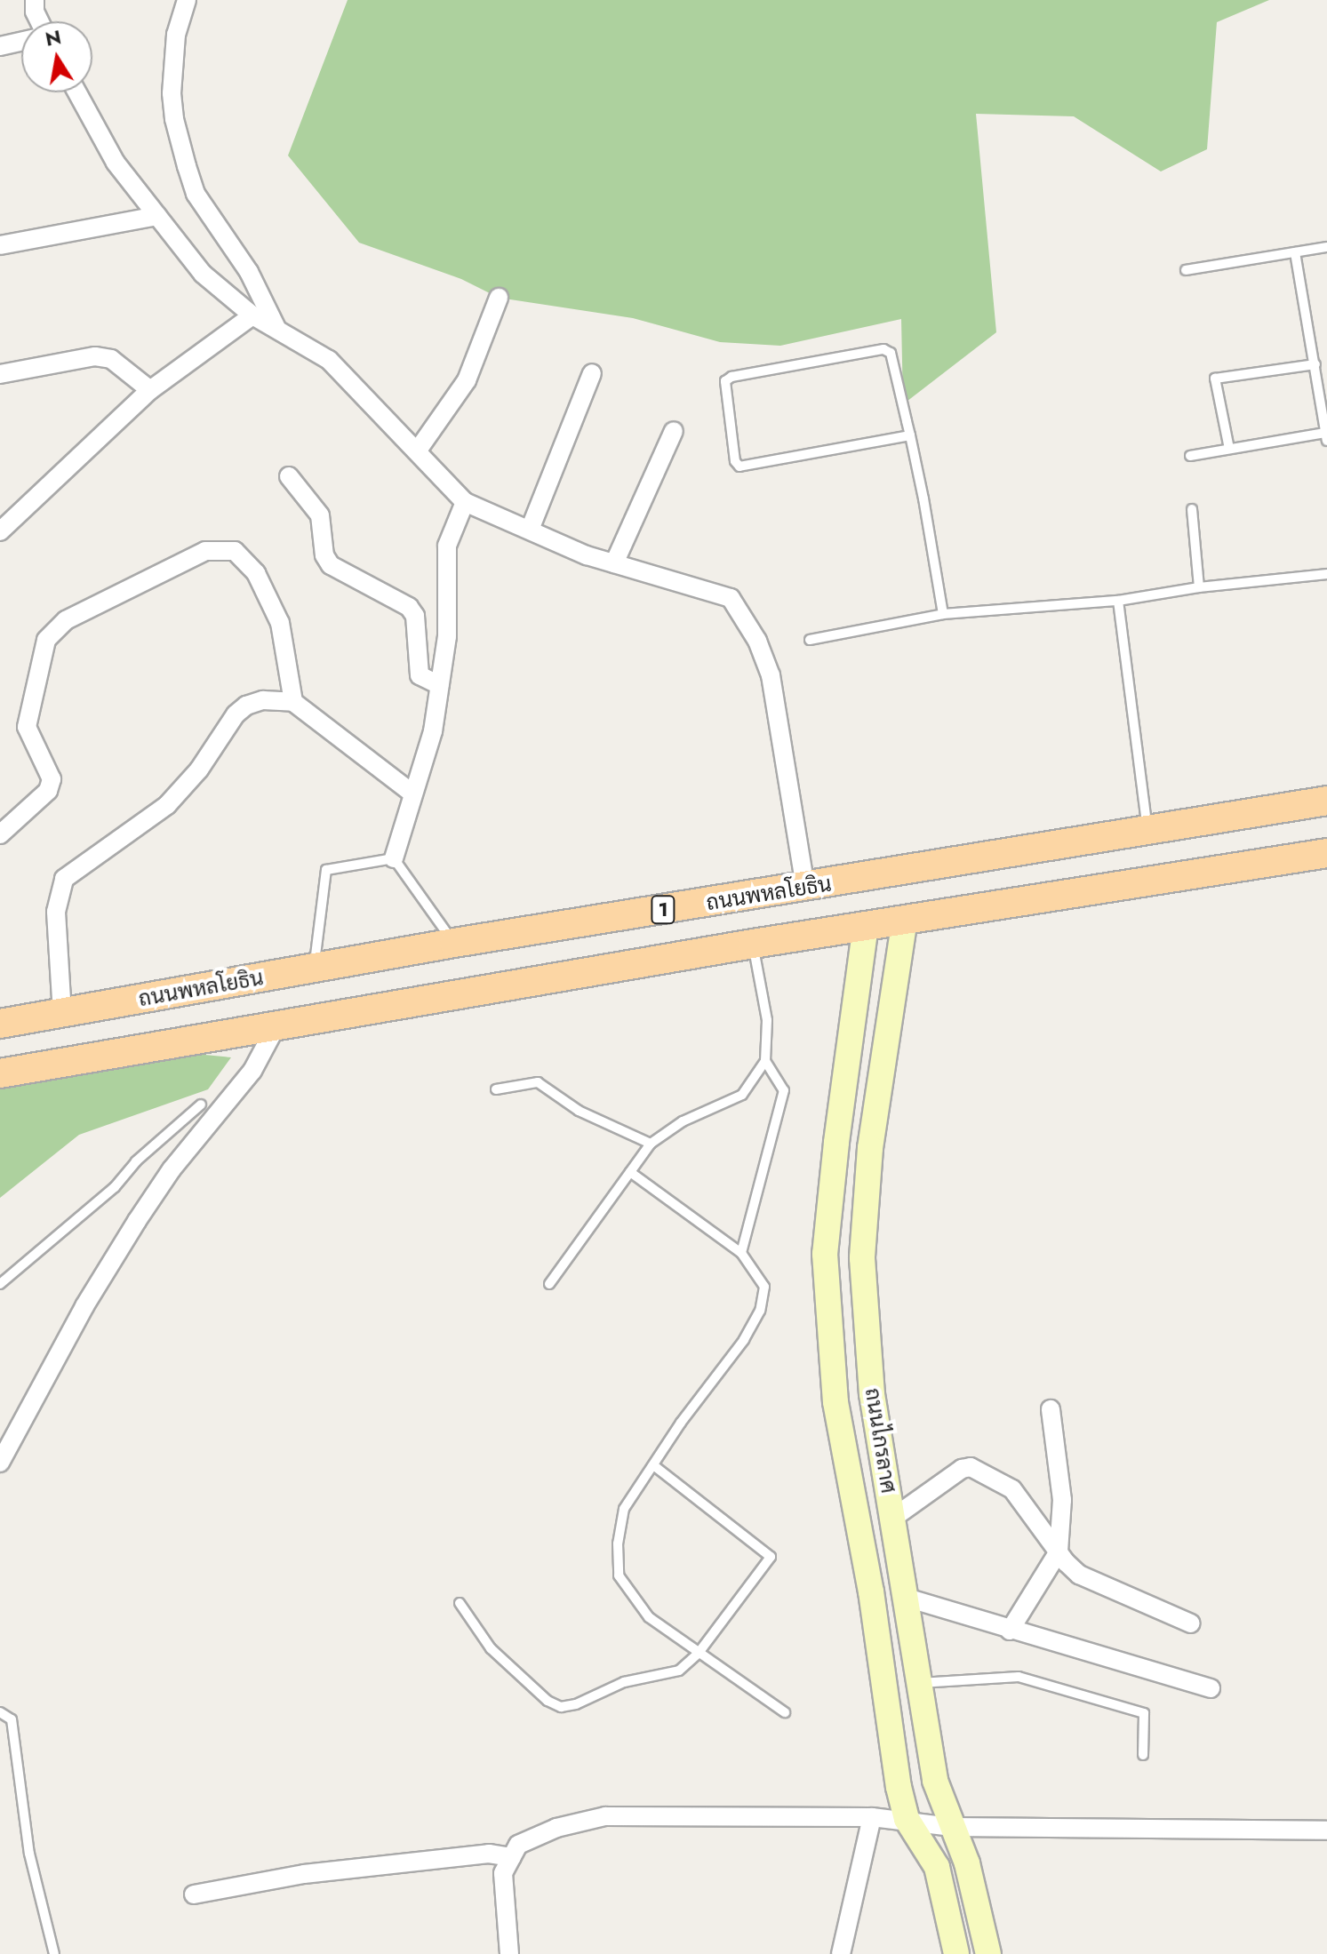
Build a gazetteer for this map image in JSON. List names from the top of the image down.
{
  "streets": {
    "main road": ["ถนนพหลโยธิน", "1", "ถนนไกรลาศ"]
  },
  "crossings": [
    ["1", "ถนนไกรลาศ"]
  ],
  "north": "top"
}
